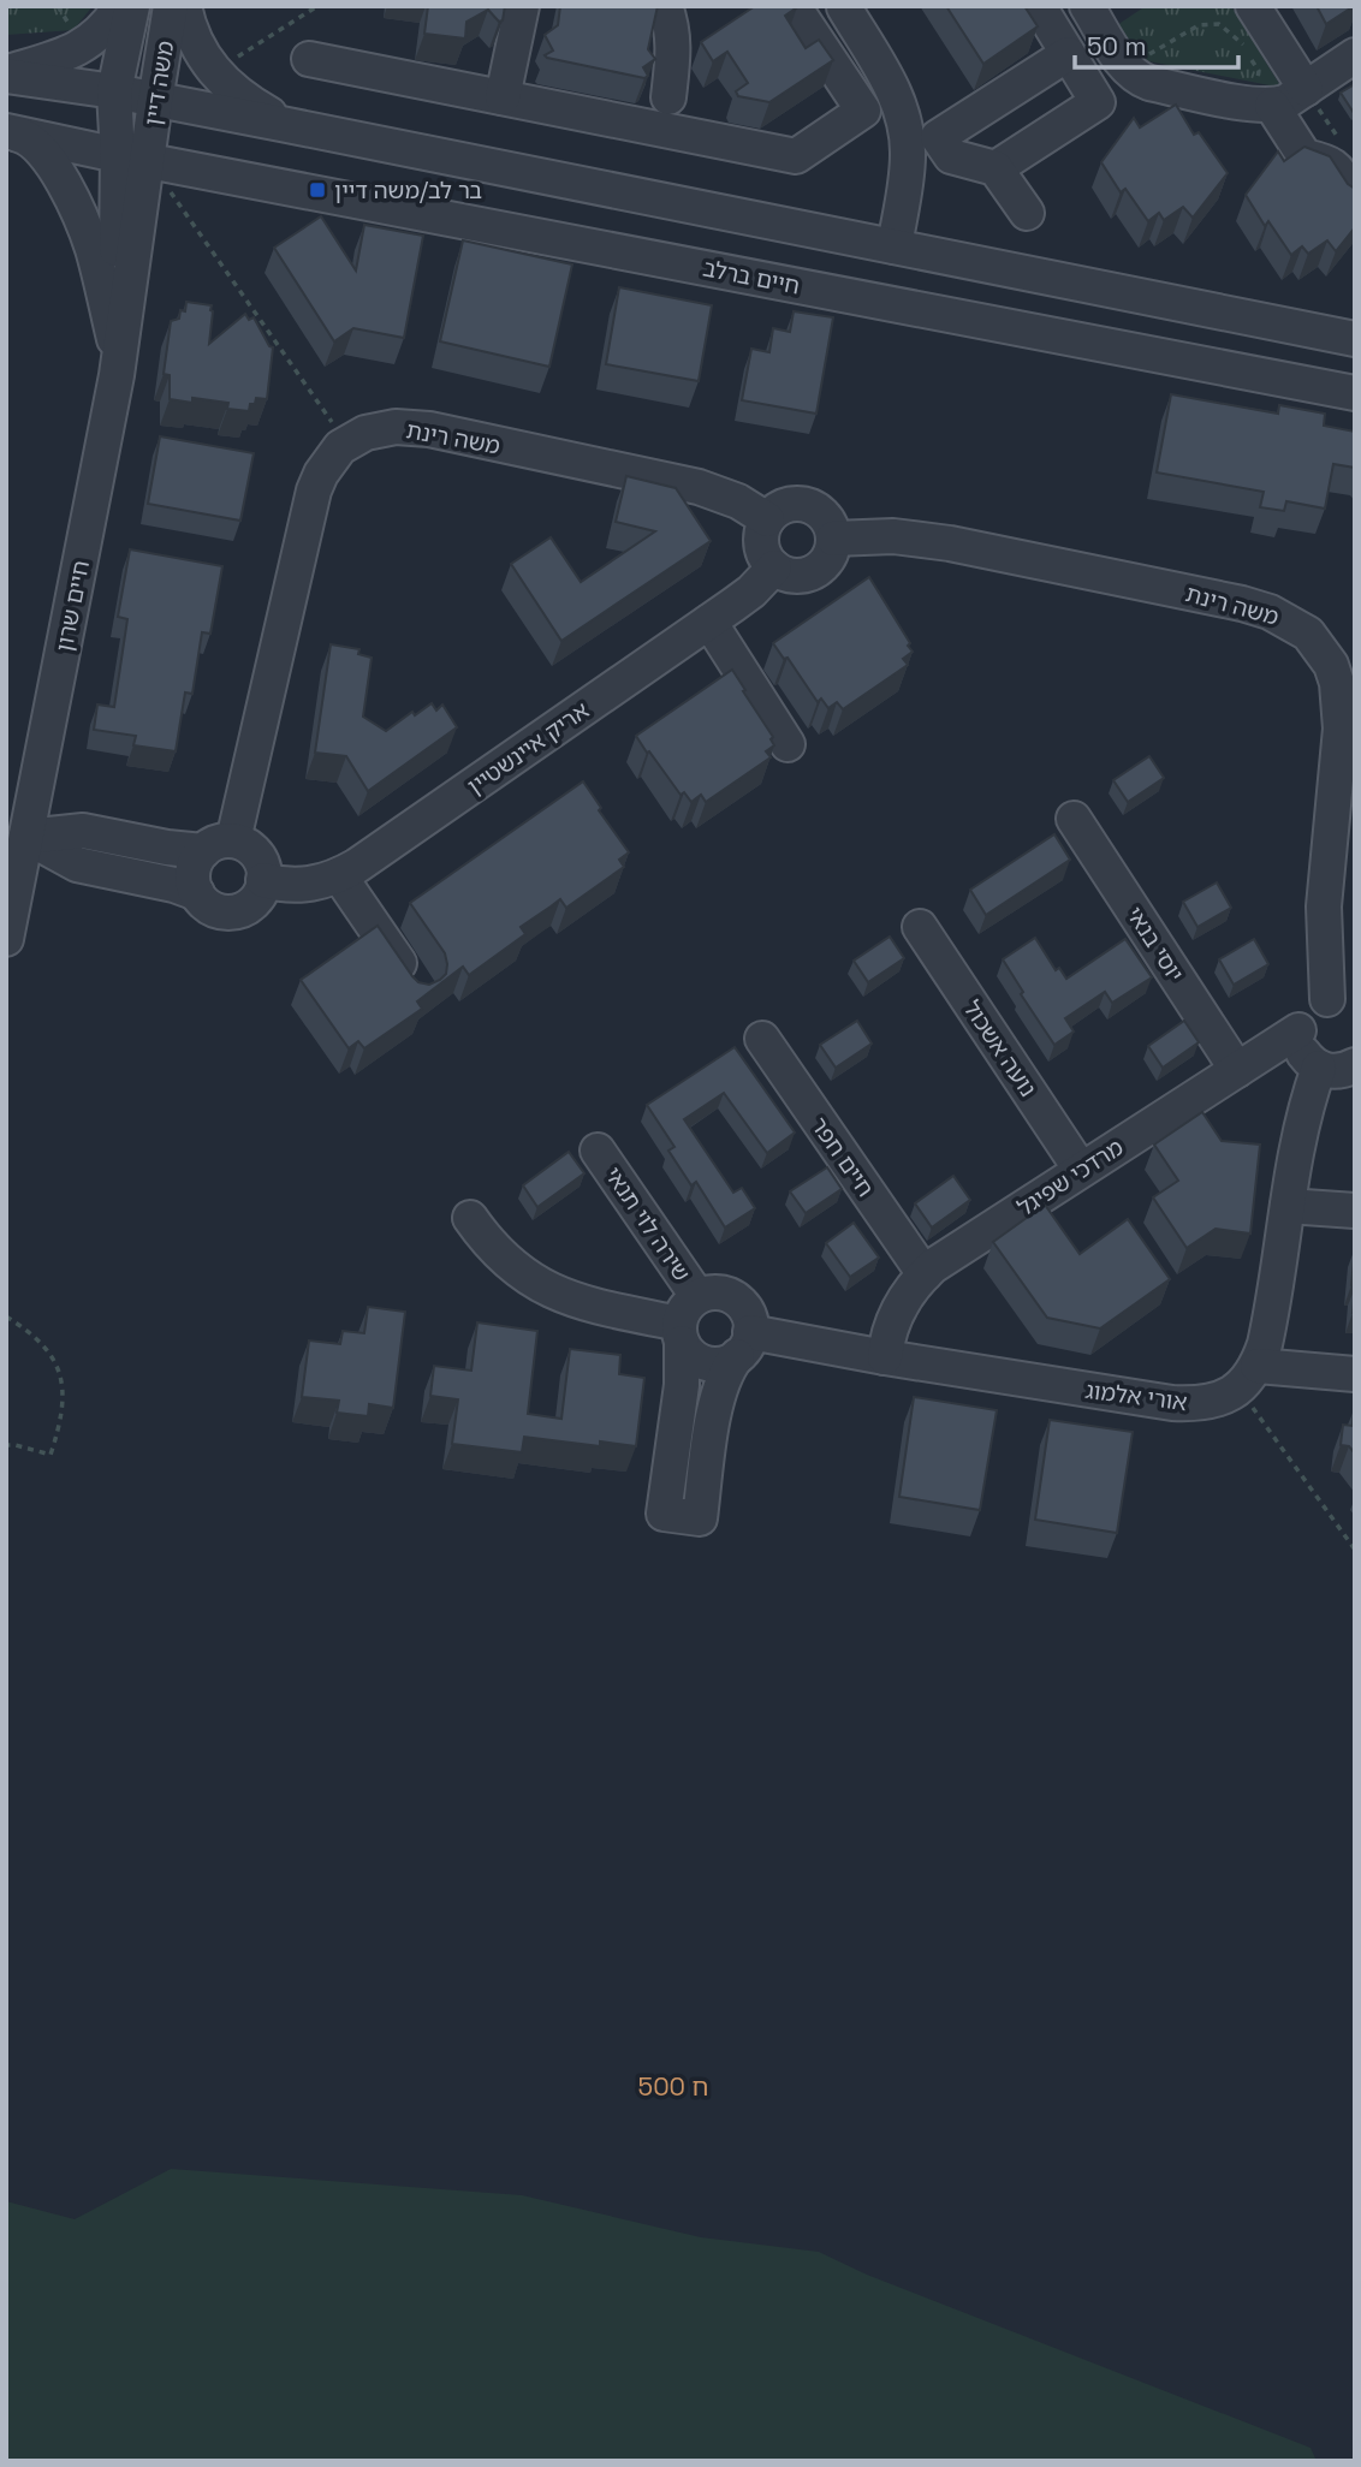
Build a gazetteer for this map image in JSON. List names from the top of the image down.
{
  "streets": {
    "street": [
      "משה דיין",
      "חיים ברלב",
      "משה רינת",
      "חיים שרון",
      "אריק איינשטיין",
      "יוסי בנאי",
      "נועה אשכול",
      "חיים חפר",
      "מרדכי שפיגל",
      "שירה לוי תנאי",
      "אורי אלמוג"
    ]
  },
  "crossings": [
    ["משה דיין", "חיים ברלב"],
    ["משה דיין", "חיים שרון"],
    ["חיים ברלב", "חיים שרון"],
    ["משה רינת", "אריק איינשטיין"],
    ["משה רינת", "מרדכי שפיגל"],
    ["יוסי בנאי", "מרדכי שפיגל"],
    ["נועה אשכול", "מרדכי שפיגל"],
    ["חיים חפר", "מרדכי שפיגל"],
    ["מרדכי שפיגל", "אורי אלמוג"],
    ["שירה לוי תנאי", "אורי אלמוג"]
  ],
  "districts": ["ח 500"],
  "places": {
    "transit": ["בר לב/משה דיין"]
  },
  "scale_bar": "50 m"
}
